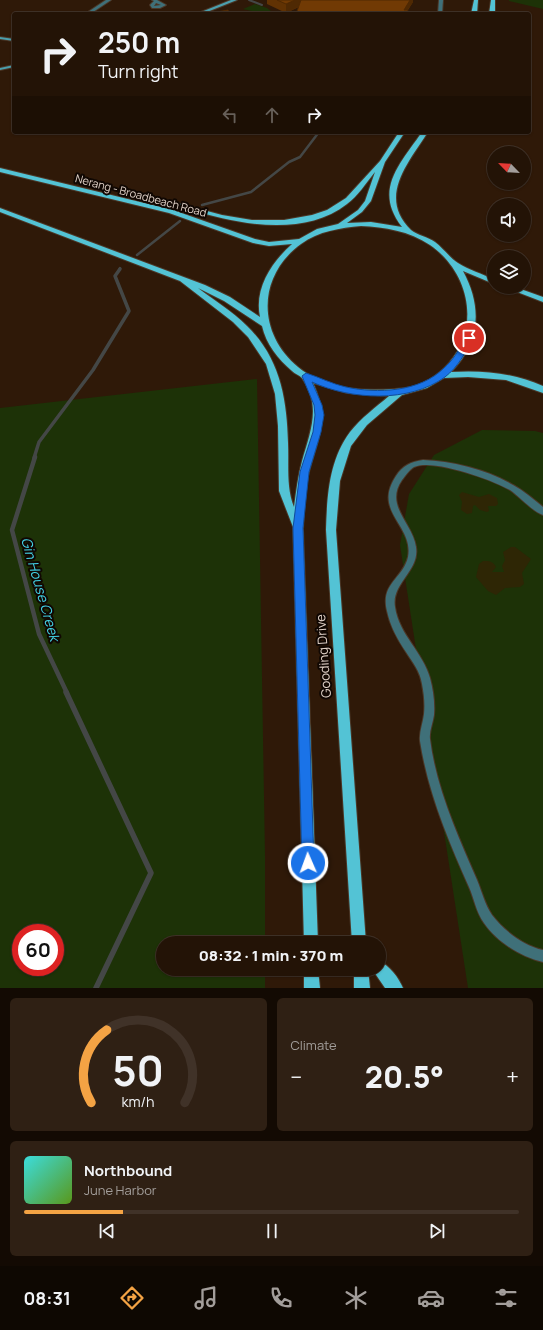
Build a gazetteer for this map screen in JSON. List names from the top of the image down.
{
  "streets": {
    "main road": ["Nerang - Broadbeach Road", "Gooding Drive"]
  },
  "water": ["Gin House Creek"],
  "north": "top left",
  "page": {
    "turn": ["250 m", "Turn right"],
    "limit": "60",
    "trip": "08:32 · 1 min · 370 m",
    "tile": "Climate",
    "heat": ["−", "20.5°", "+"],
    "song": ["Northbound", "June Harbor"],
    "tabs": "08:31",
    "gauge": ["50", "km/h"]
  }
}
